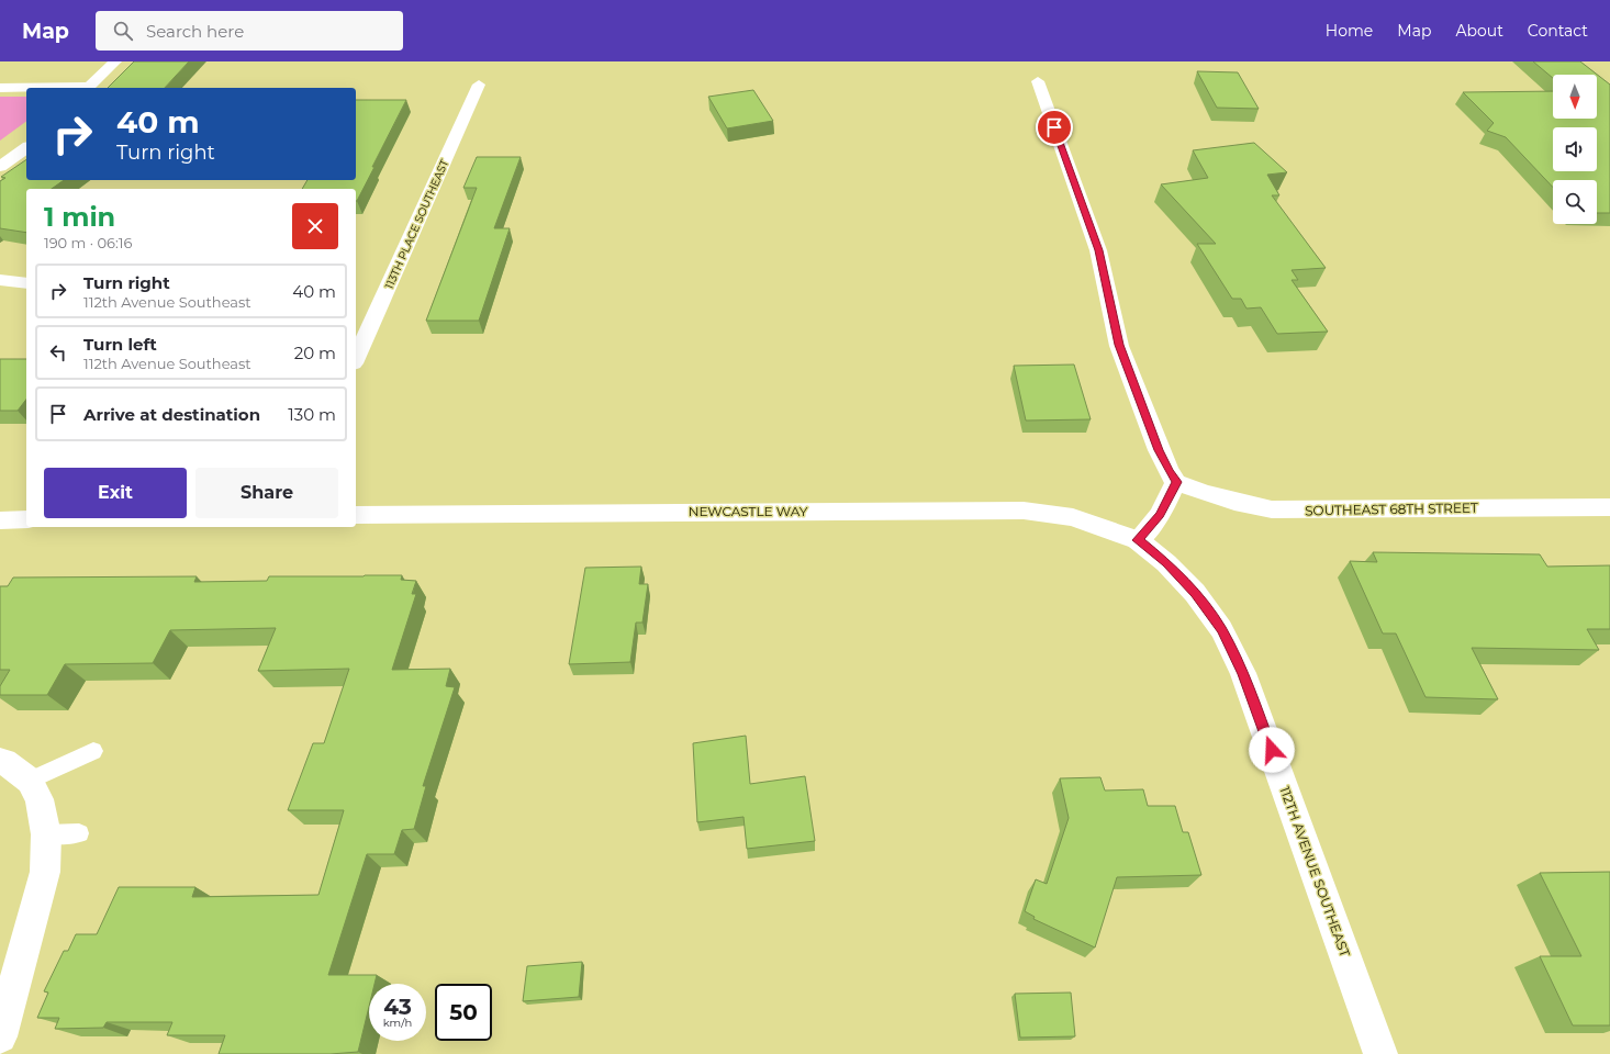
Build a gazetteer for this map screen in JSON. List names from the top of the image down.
{
  "streets": {
    "street": [
      "113TH PLACE SOUTHEAST",
      "SOUTHEAST 68TH STREET",
      "NEWCASTLE WAY",
      "112TH AVENUE SOUTHEAST"
    ]
  },
  "crossings": [
    ["NEWCASTLE WAY", "112TH AVENUE SOUTHEAST"]
  ],
  "north": "bottom",
  "page": {
    "header": "Map",
    "search": "Search here",
    "nav": [
      "Home",
      "Map",
      "About",
      "Contact"
    ],
    "turn": ["40 m", "Turn right"],
    "heading": ["1 min", "190 m · 06:16"],
    "list": [
      {
        "name": "Turn right",
        "note": "112th Avenue Southeast",
        "value": "40 m"
      },
      {
        "name": "Turn left",
        "note": "112th Avenue Southeast",
        "value": "20 m"
      },
      {
        "name": "Arrive at destination",
        "value": "130 m"
      }
    ],
    "buttons": ["Exit", "Share"],
    "speed": "43 km/h",
    "limit": "50"
  }
}
